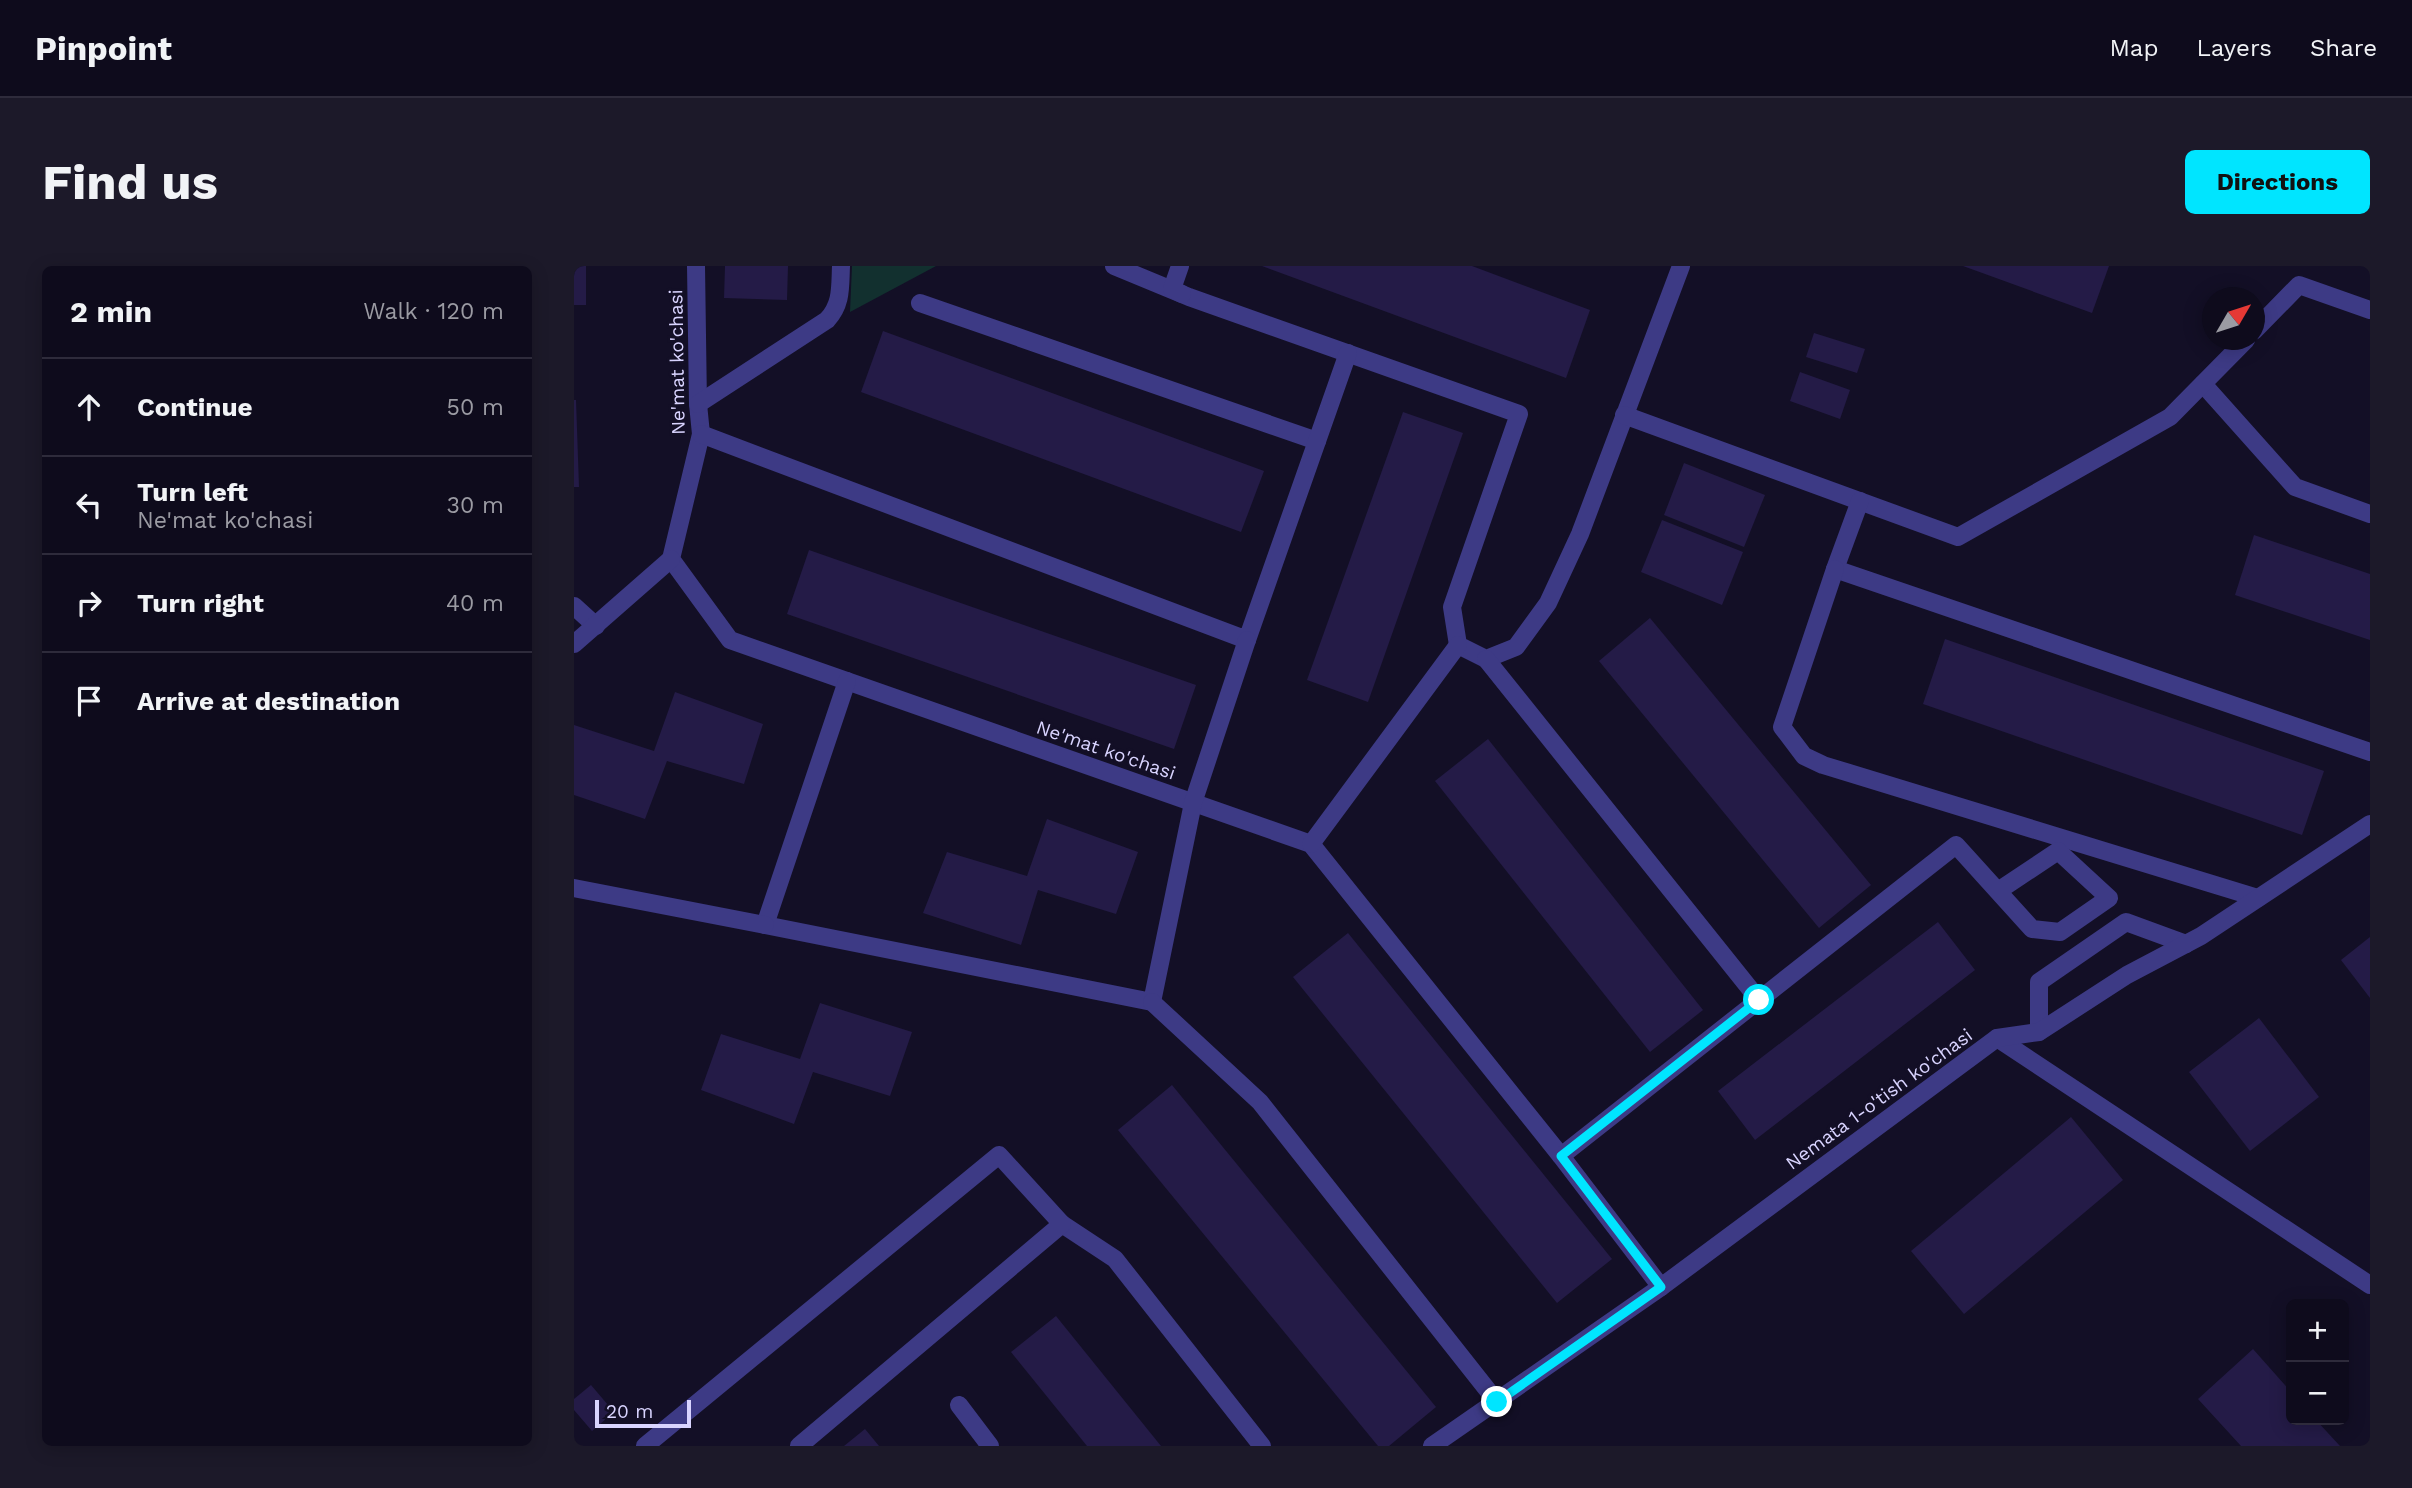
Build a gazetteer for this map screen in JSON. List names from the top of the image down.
{
  "streets": {
    "street": ["Ne'mat ko'chasi", "Nemata 1-o'tish ko'chasi"]
  },
  "scale_bar": "20 m",
  "north": "top right",
  "page": {
    "header": "Pinpoint",
    "nav": ["Map", "Layers", "Share"],
    "buttons": "Directions",
    "title": "Find us",
    "heading": ["2 min", "Walk · 120 m"],
    "list": [
      ["Continue", "50 m"],
      ["Turn left", "Ne'mat ko'chasi", "30 m"],
      ["Turn right", "40 m"],
      "Arrive at destination"
    ],
    "map_buttons": ["+", "−"],
    "scale": "20 m"
  }
}
